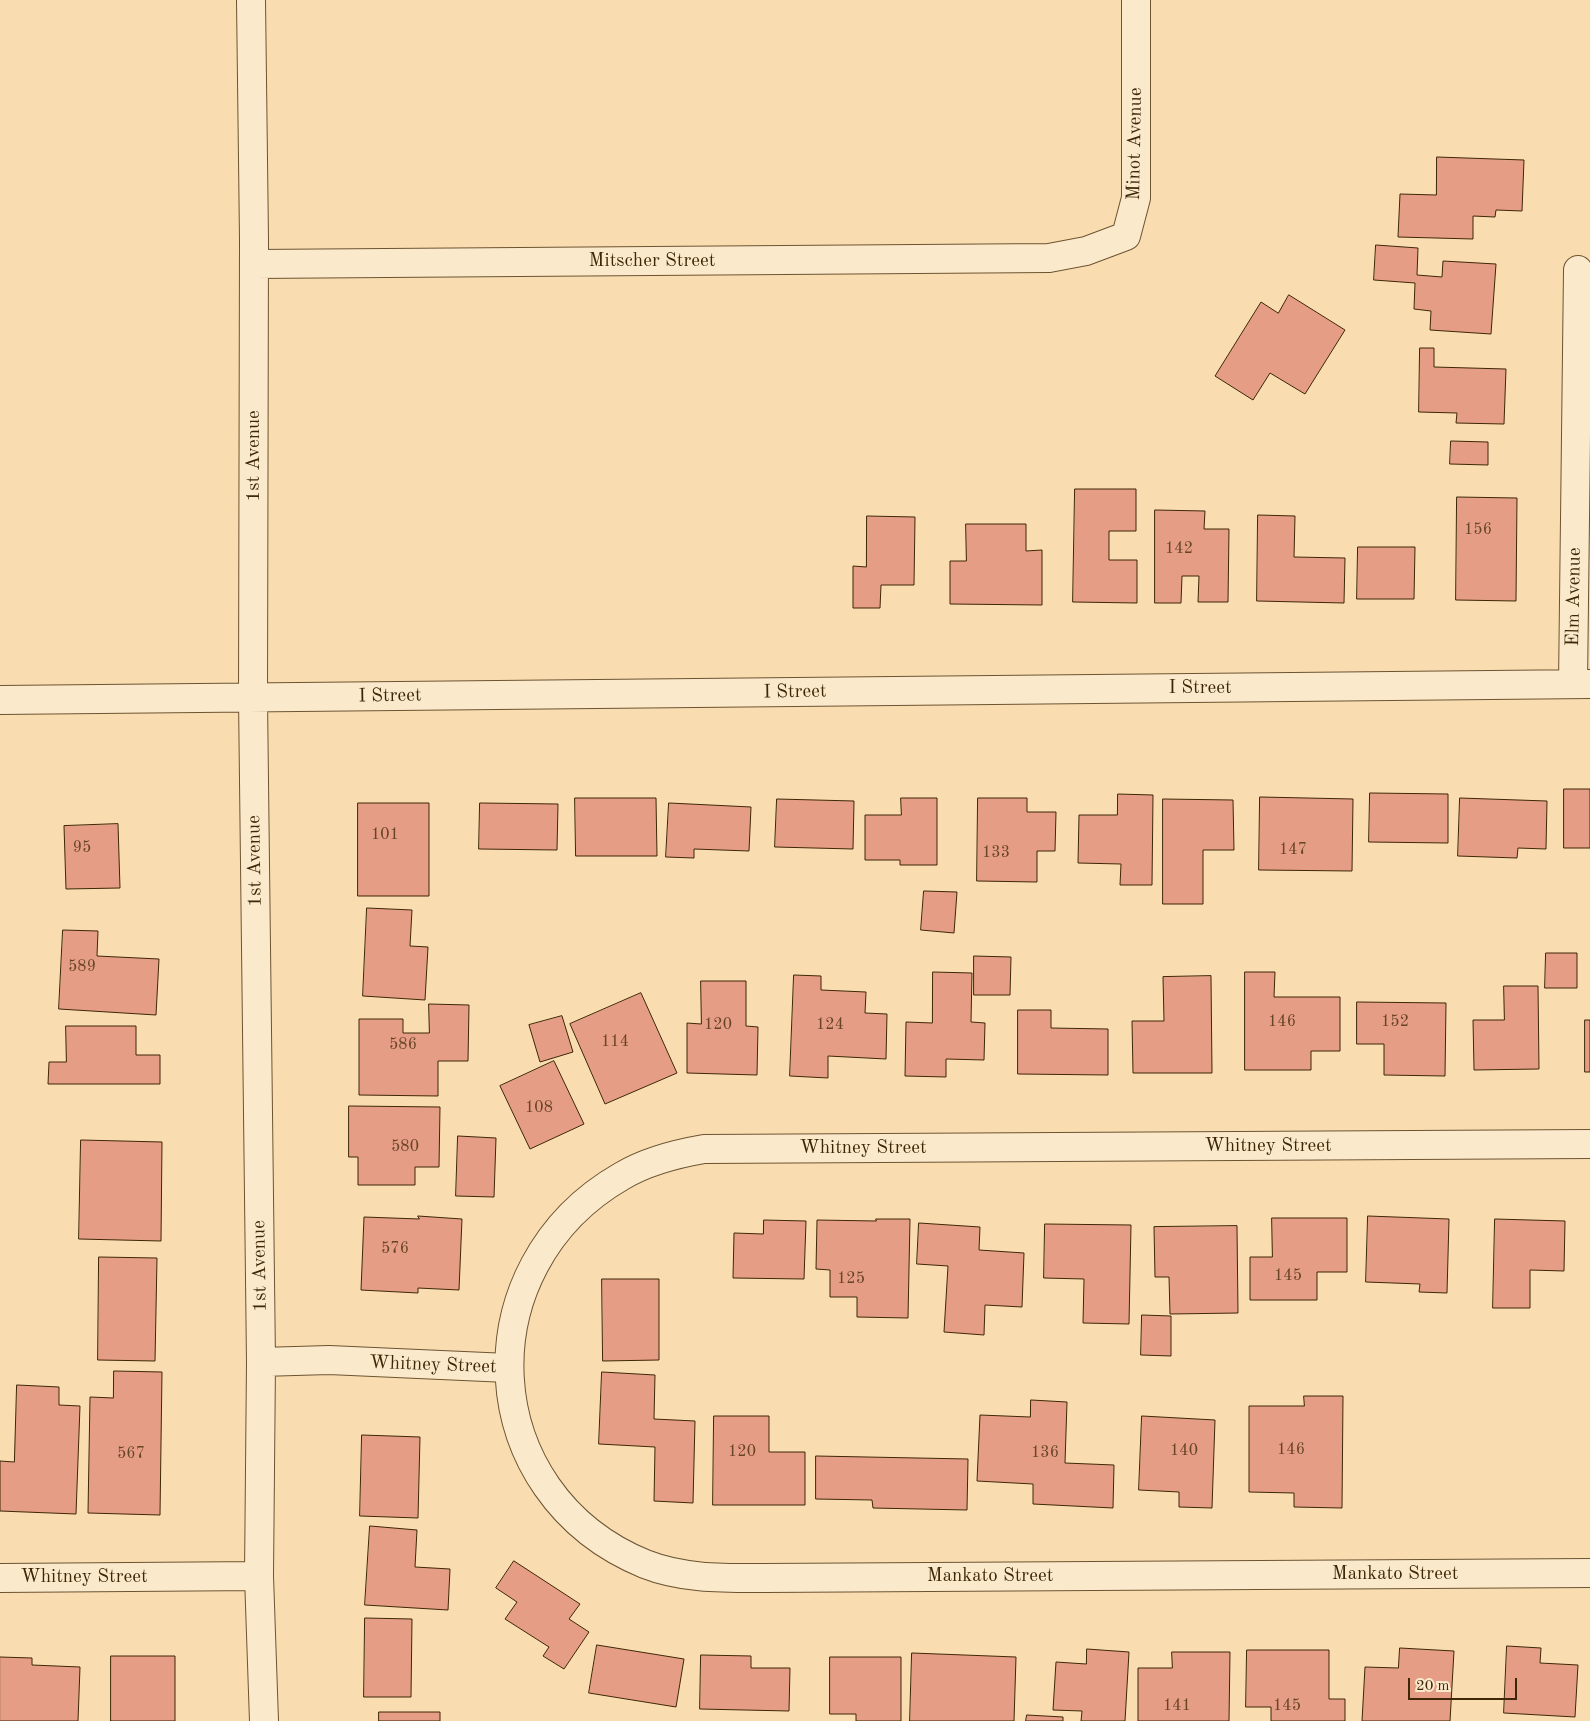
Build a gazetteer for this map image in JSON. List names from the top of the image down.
{
  "streets": {
    "street": [
      "Minot Avenue",
      "Mitscher Street",
      "1st Avenue",
      "Elm Avenue",
      "I Street",
      "Whitney Street",
      "Mankato Street"
    ]
  },
  "crossings": [
    ["Minot Avenue", "Mitscher Street"],
    ["Mitscher Street", "1st Avenue"],
    ["1st Avenue", "I Street"],
    ["1st Avenue", "Whitney Street"],
    ["Elm Avenue", "I Street"],
    ["Whitney Street", "Mankato Street"]
  ],
  "house_numbers": [
    "156",
    "142",
    "101",
    "95",
    "147",
    "133",
    "589",
    "146",
    "152",
    "120",
    "124",
    "114",
    "586",
    "108",
    "580",
    "576",
    "145",
    "125",
    "146",
    "140",
    "120",
    "136",
    "567",
    "141",
    "145"
  ],
  "scale_bar": "20 m"
}
